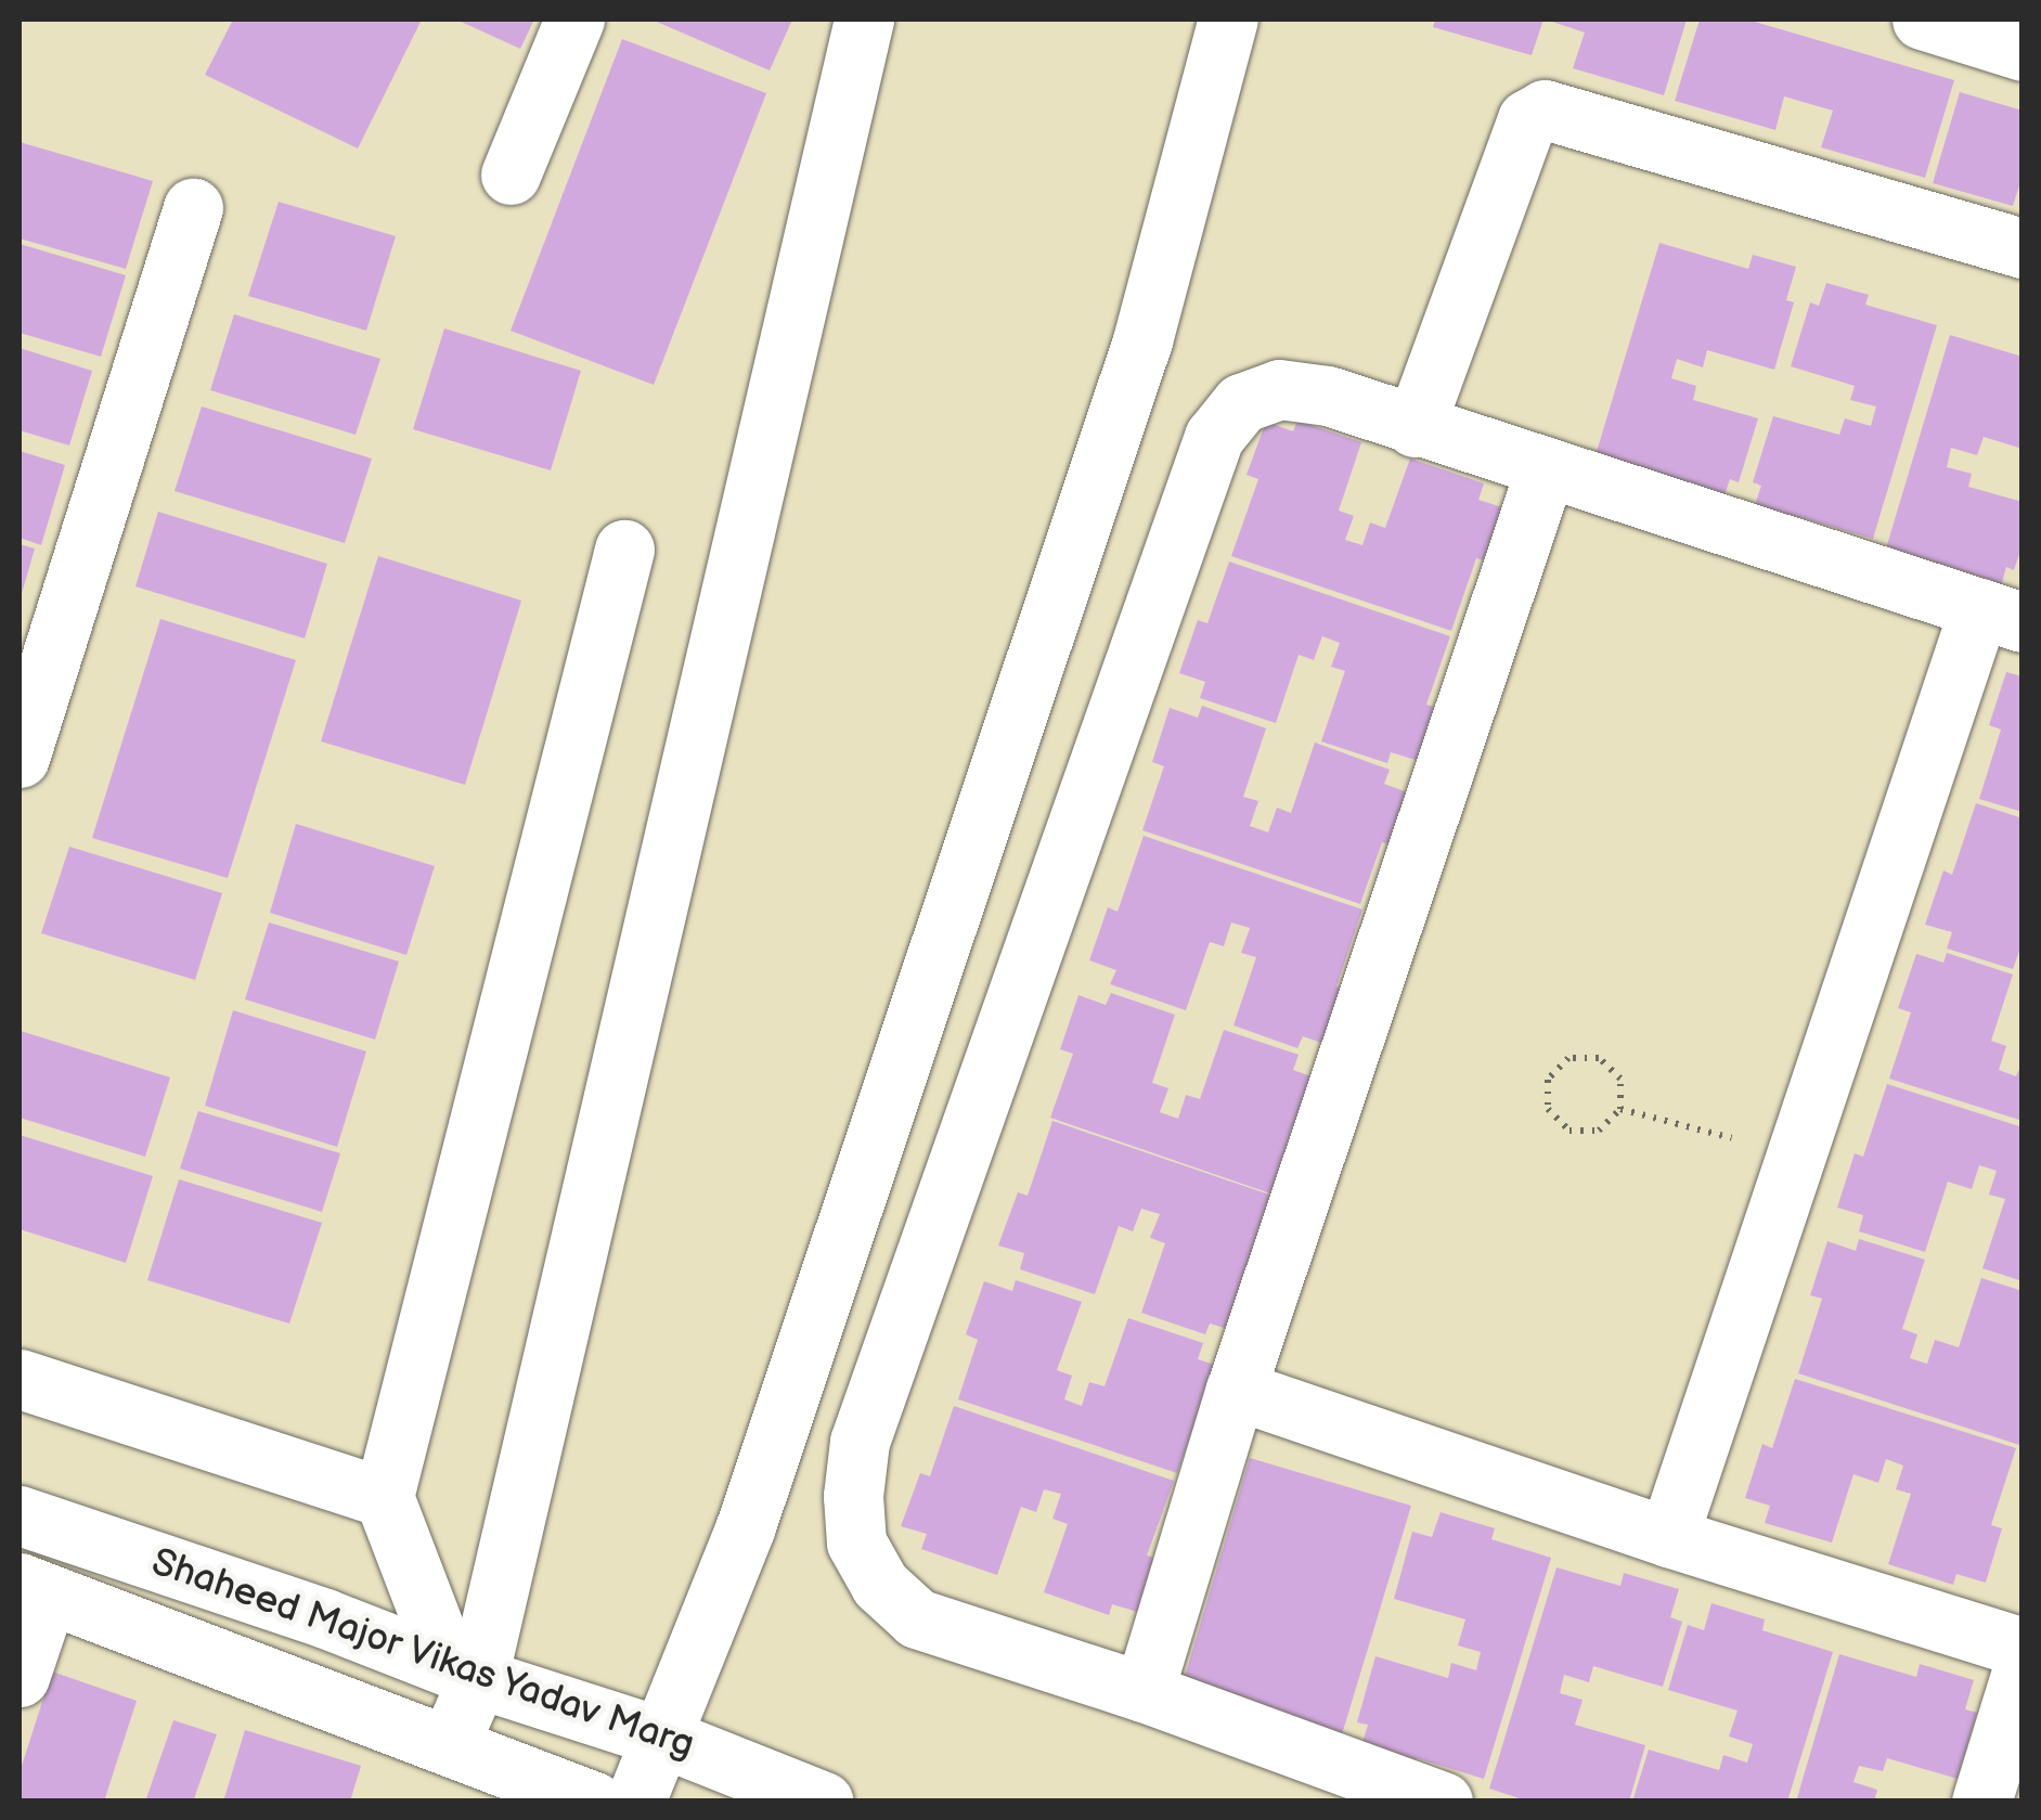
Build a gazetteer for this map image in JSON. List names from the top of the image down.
{
  "streets": {
    "street": ["Shaheed Major Vikas Yadav Marg"]
  }
}
